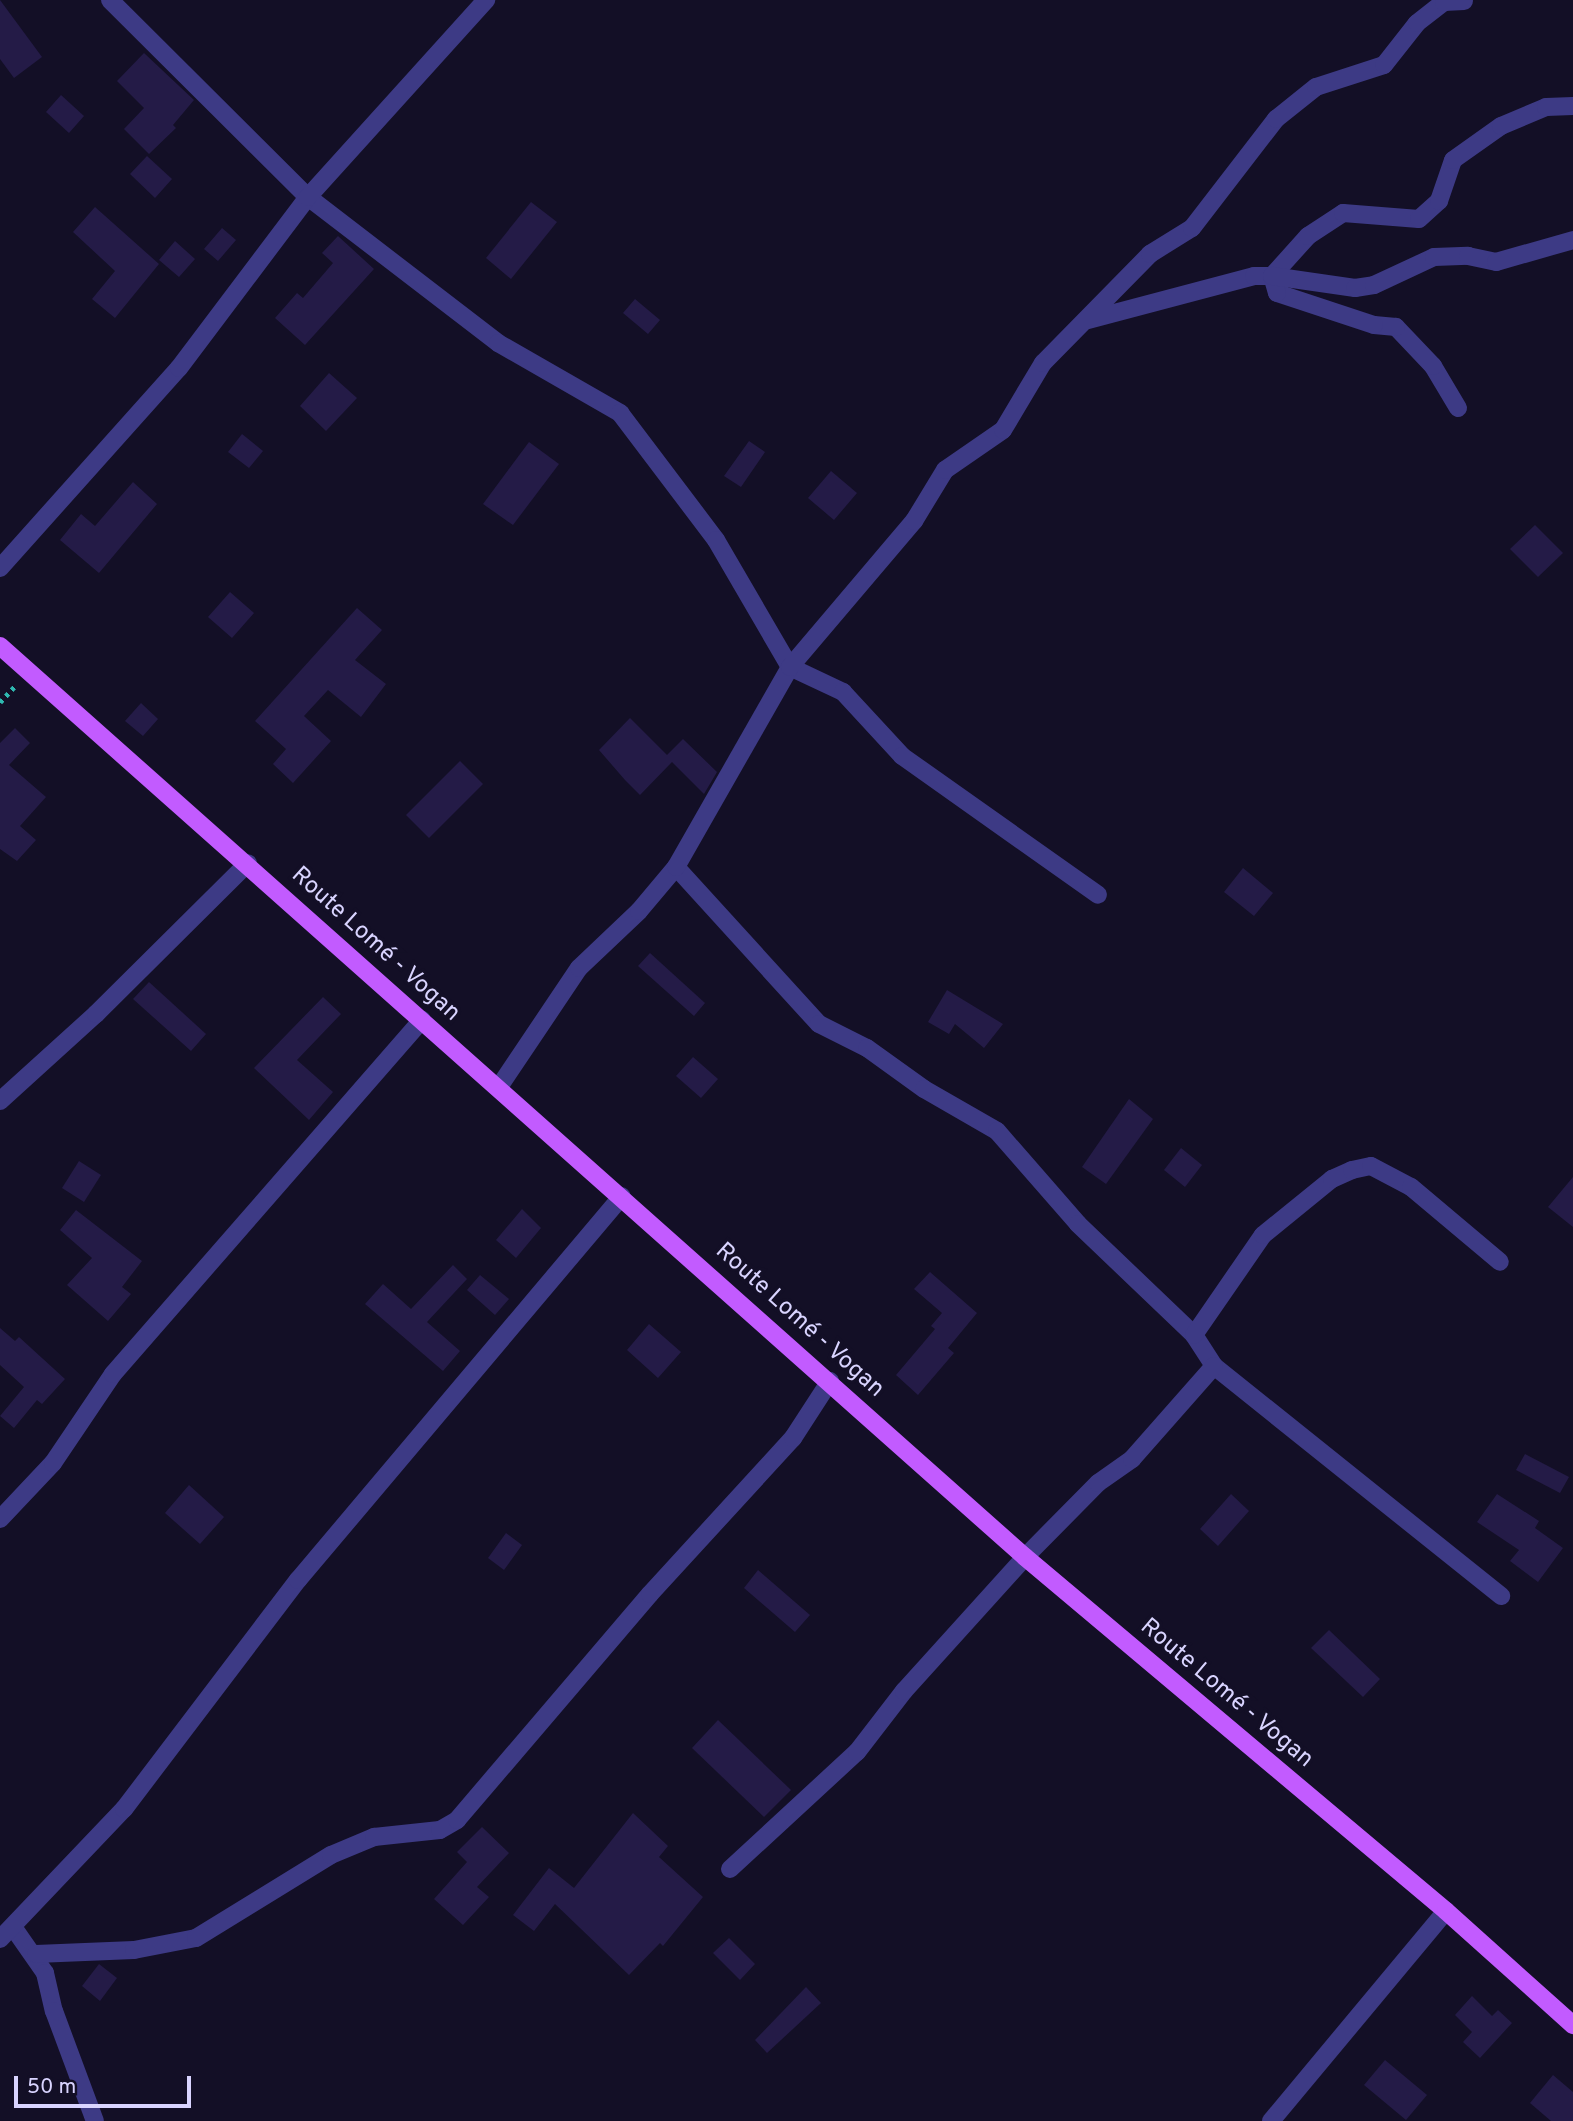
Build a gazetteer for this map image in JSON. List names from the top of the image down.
{
  "streets": {
    "main road": ["Route Lomé - Vogan"]
  },
  "scale_bar": "50 m"
}
